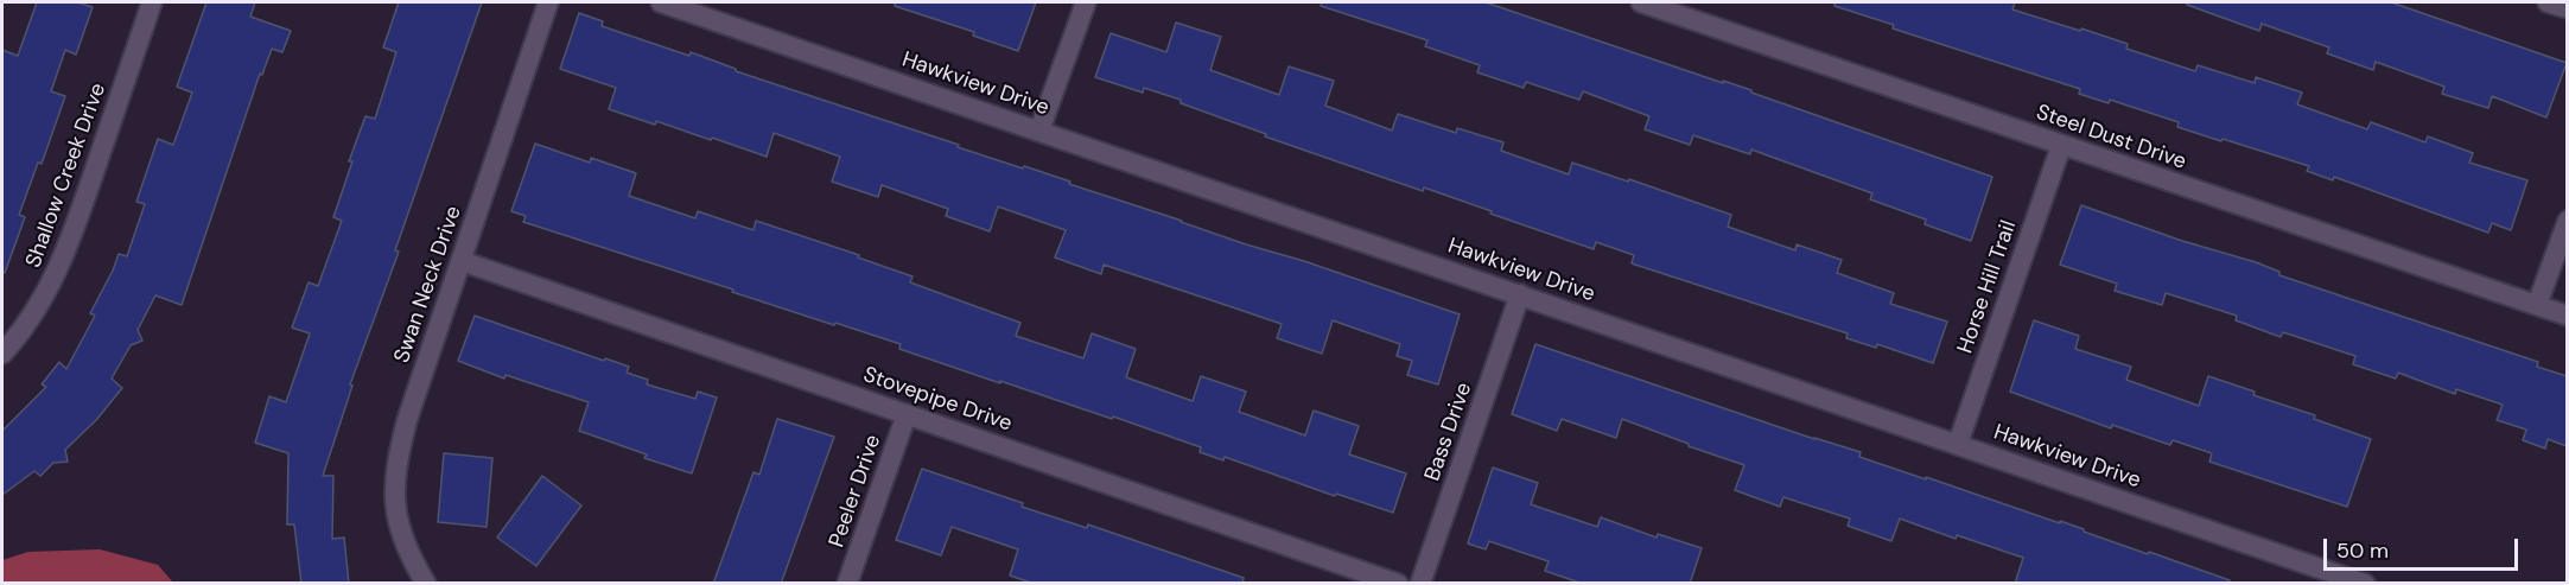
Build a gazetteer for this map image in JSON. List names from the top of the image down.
{
  "streets": {
    "street": [
      "Hawkview Drive",
      "Steel Dust Drive",
      "Shallow Creek Drive",
      "Swan Neck Drive",
      "Horse Hill Trail",
      "Stovepipe Drive",
      "Bass Drive",
      "Peeler Drive"
    ]
  },
  "crossings": [
    ["Hawkview Drive", "Horse Hill Trail"],
    ["Hawkview Drive", "Bass Drive"],
    ["Steel Dust Drive", "Horse Hill Trail"],
    ["Swan Neck Drive", "Stovepipe Drive"],
    ["Stovepipe Drive", "Peeler Drive"]
  ],
  "scale_bar": "50 m"
}
